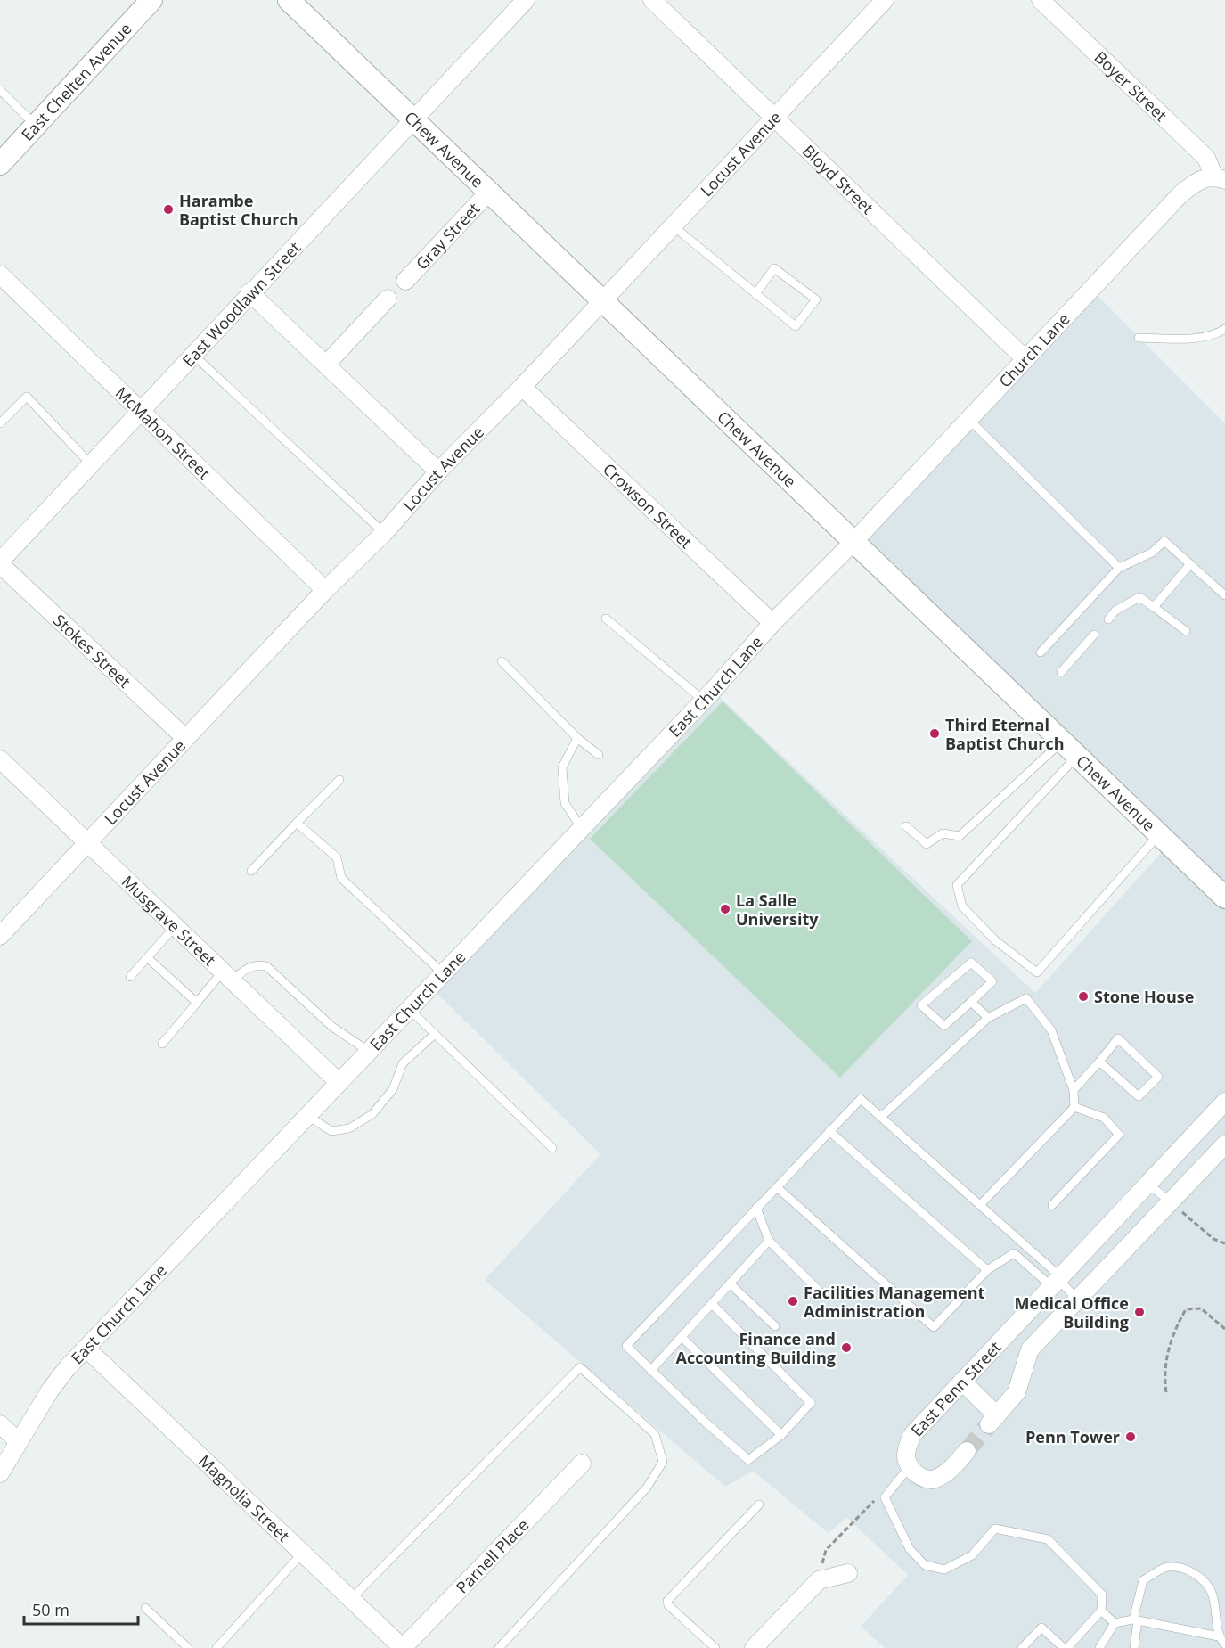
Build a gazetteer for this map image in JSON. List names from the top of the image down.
{
  "streets": {
    "street": [
      "East Chelten Avenue",
      "Boyer Street",
      "Chew Avenue",
      "Locust Avenue",
      "Bloyd Street",
      "Gray Street",
      "East Woodlawn Street",
      "Church Lane",
      "McMahon Street",
      "Crowson Street",
      "Stokes Street",
      "East Church Lane",
      "Musgrave Street",
      "East Penn Street",
      "Magnolia Street",
      "Parnell Place"
    ]
  },
  "crossings": [
    ["Boyer Street", "Church Lane"],
    ["Chew Avenue", "Locust Avenue"],
    ["Chew Avenue", "Gray Street"],
    ["Chew Avenue", "East Woodlawn Street"],
    ["Chew Avenue", "Church Lane"],
    ["Chew Avenue", "East Church Lane"],
    ["Locust Avenue", "Bloyd Street"],
    ["Locust Avenue", "McMahon Street"],
    ["Locust Avenue", "Crowson Street"],
    ["Locust Avenue", "Stokes Street"],
    ["Locust Avenue", "Musgrave Street"],
    ["Bloyd Street", "Church Lane"],
    ["East Woodlawn Street", "McMahon Street"],
    ["East Woodlawn Street", "Stokes Street"],
    ["Church Lane", "East Church Lane"],
    ["Crowson Street", "East Church Lane"],
    ["East Church Lane", "Musgrave Street"],
    ["East Church Lane", "Magnolia Street"],
    ["Magnolia Street", "Parnell Place"]
  ],
  "places": [
    "Harambe Baptist Church",
    "Third Eternal Baptist Church",
    "La Salle University",
    "Stone House",
    "Facilities Management Administration",
    "Medical Office Building",
    "Finance and Accounting Building",
    "Penn Tower"
  ],
  "scale_bar": "50 m"
}
